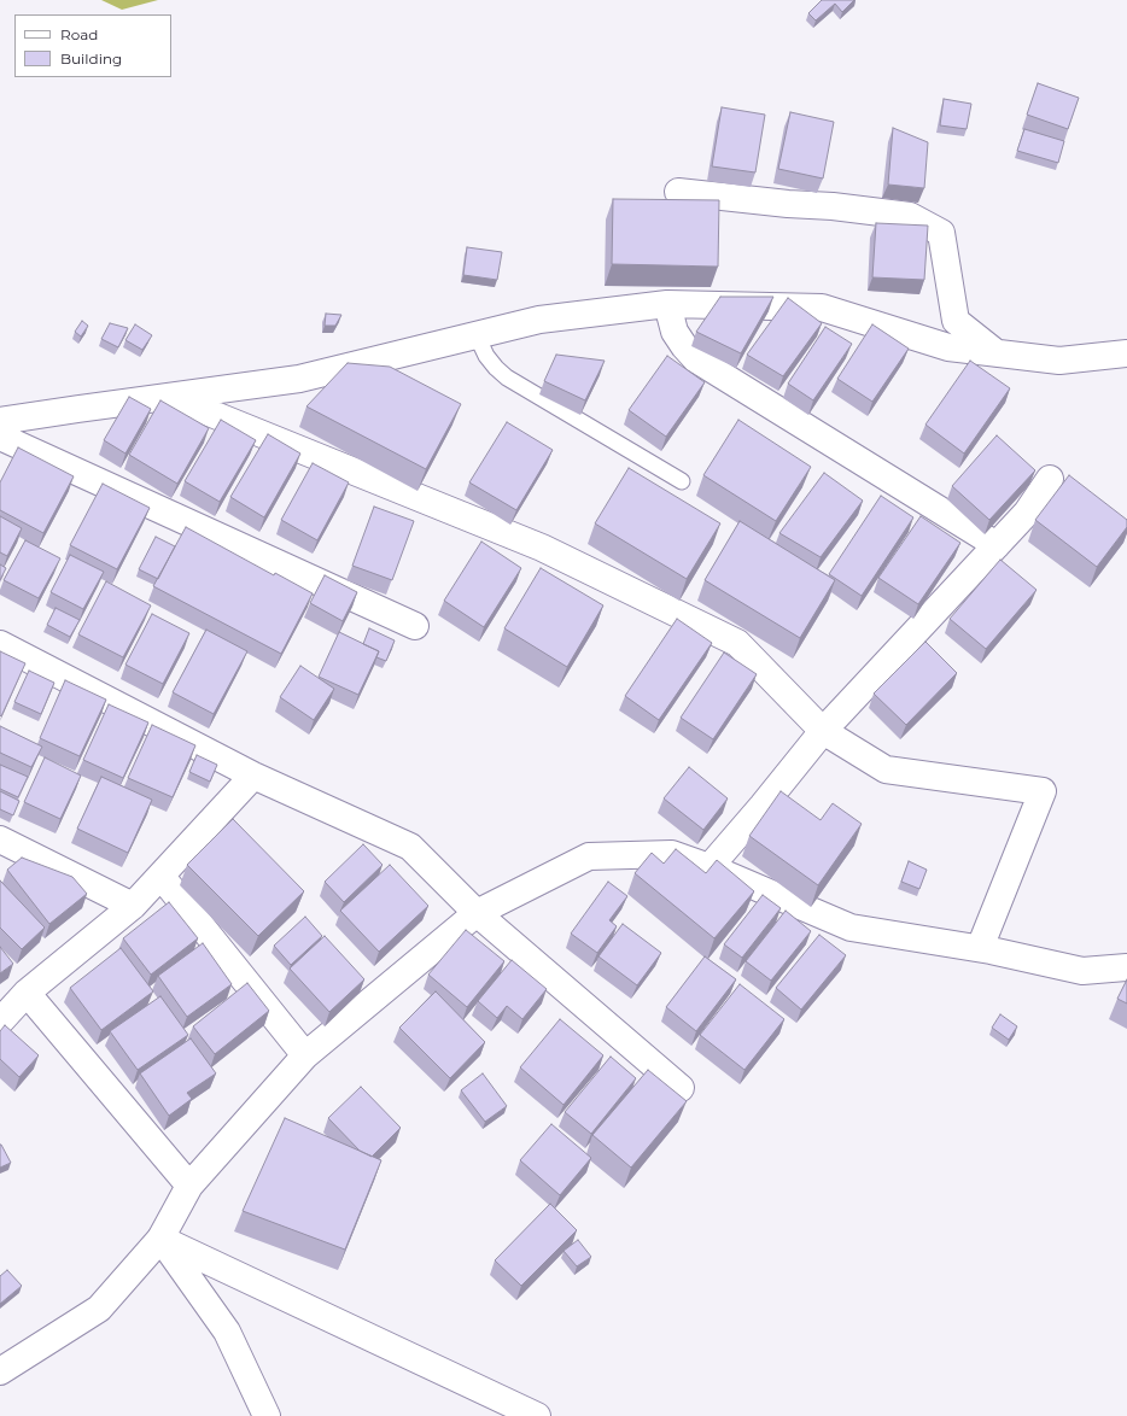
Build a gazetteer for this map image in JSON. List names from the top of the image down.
{
  "legend": ["Road", "Building"]
}
